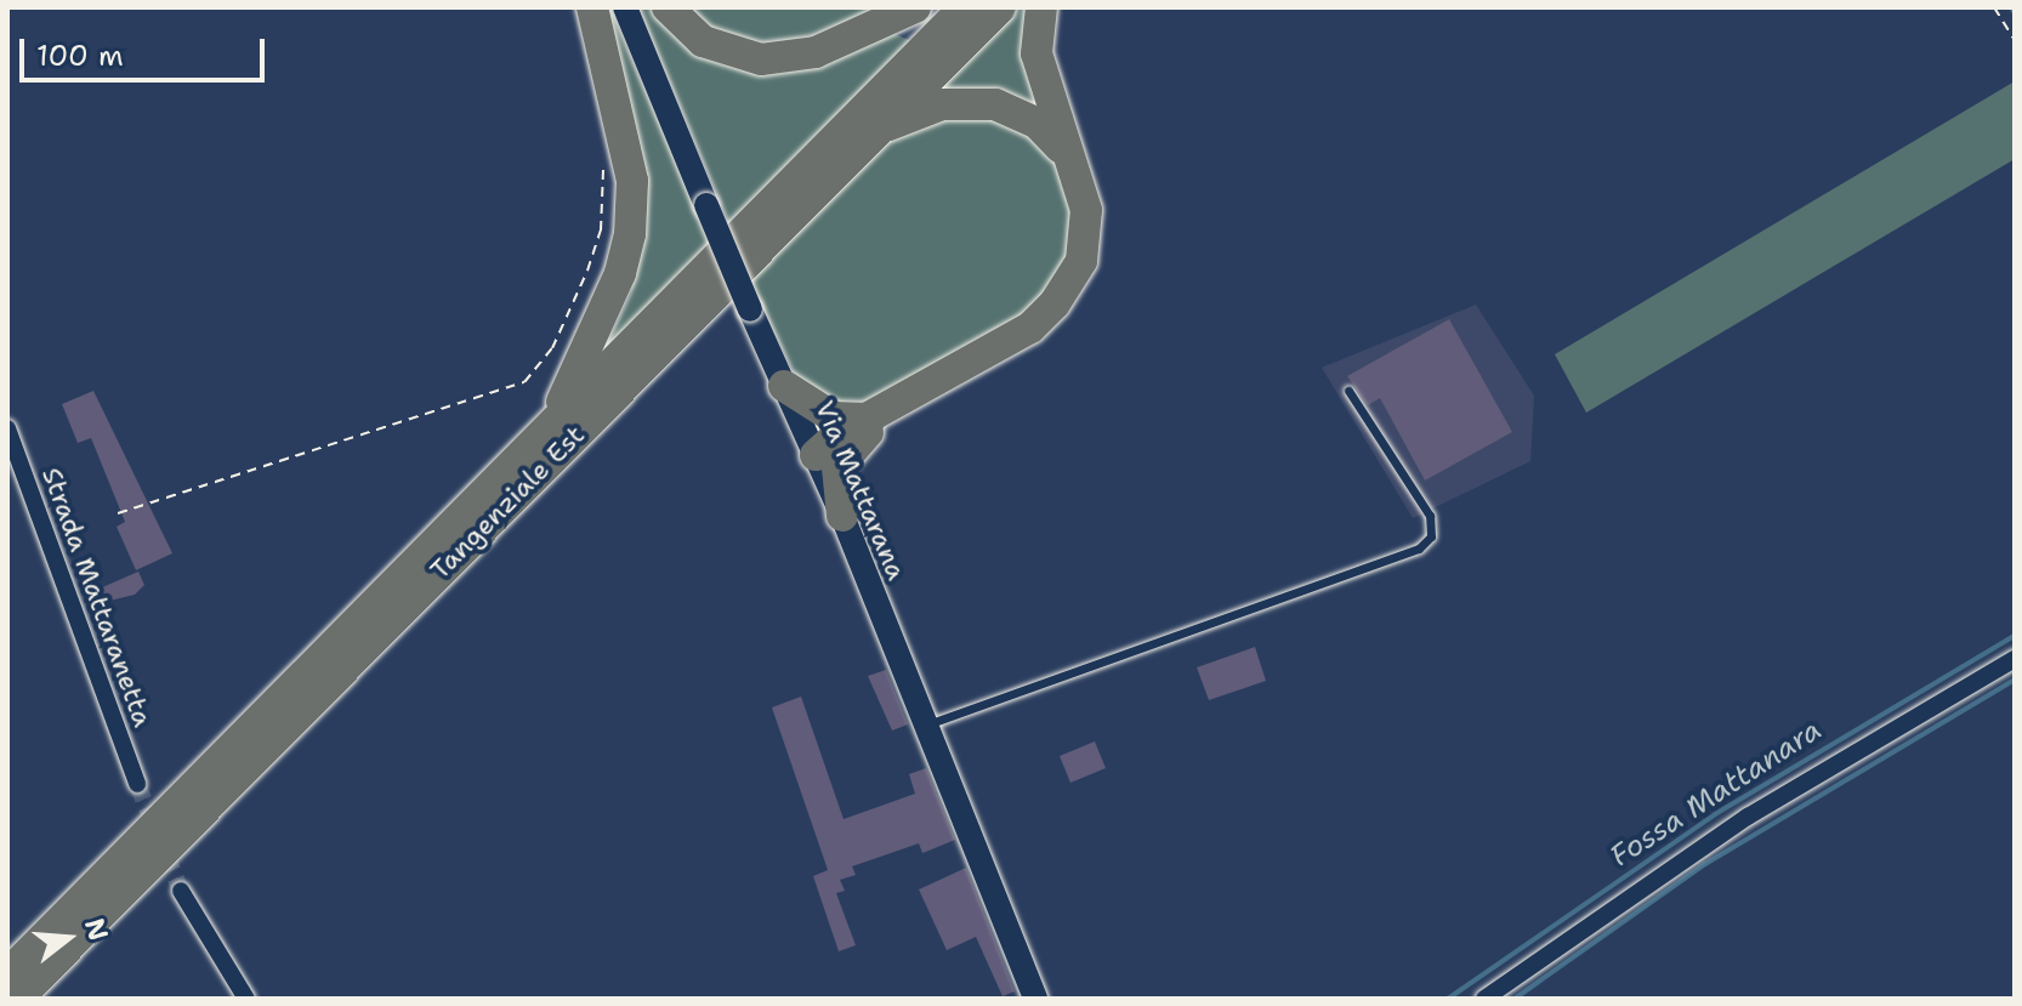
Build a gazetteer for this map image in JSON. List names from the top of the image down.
{
  "streets": {
    "highway": ["Tangenziale Est"],
    "street": ["Via Mattarana", "Strada Mattaranetta"]
  },
  "water": ["Fossa Mattanara"],
  "scale_bar": "100 m",
  "north": "right"
}
